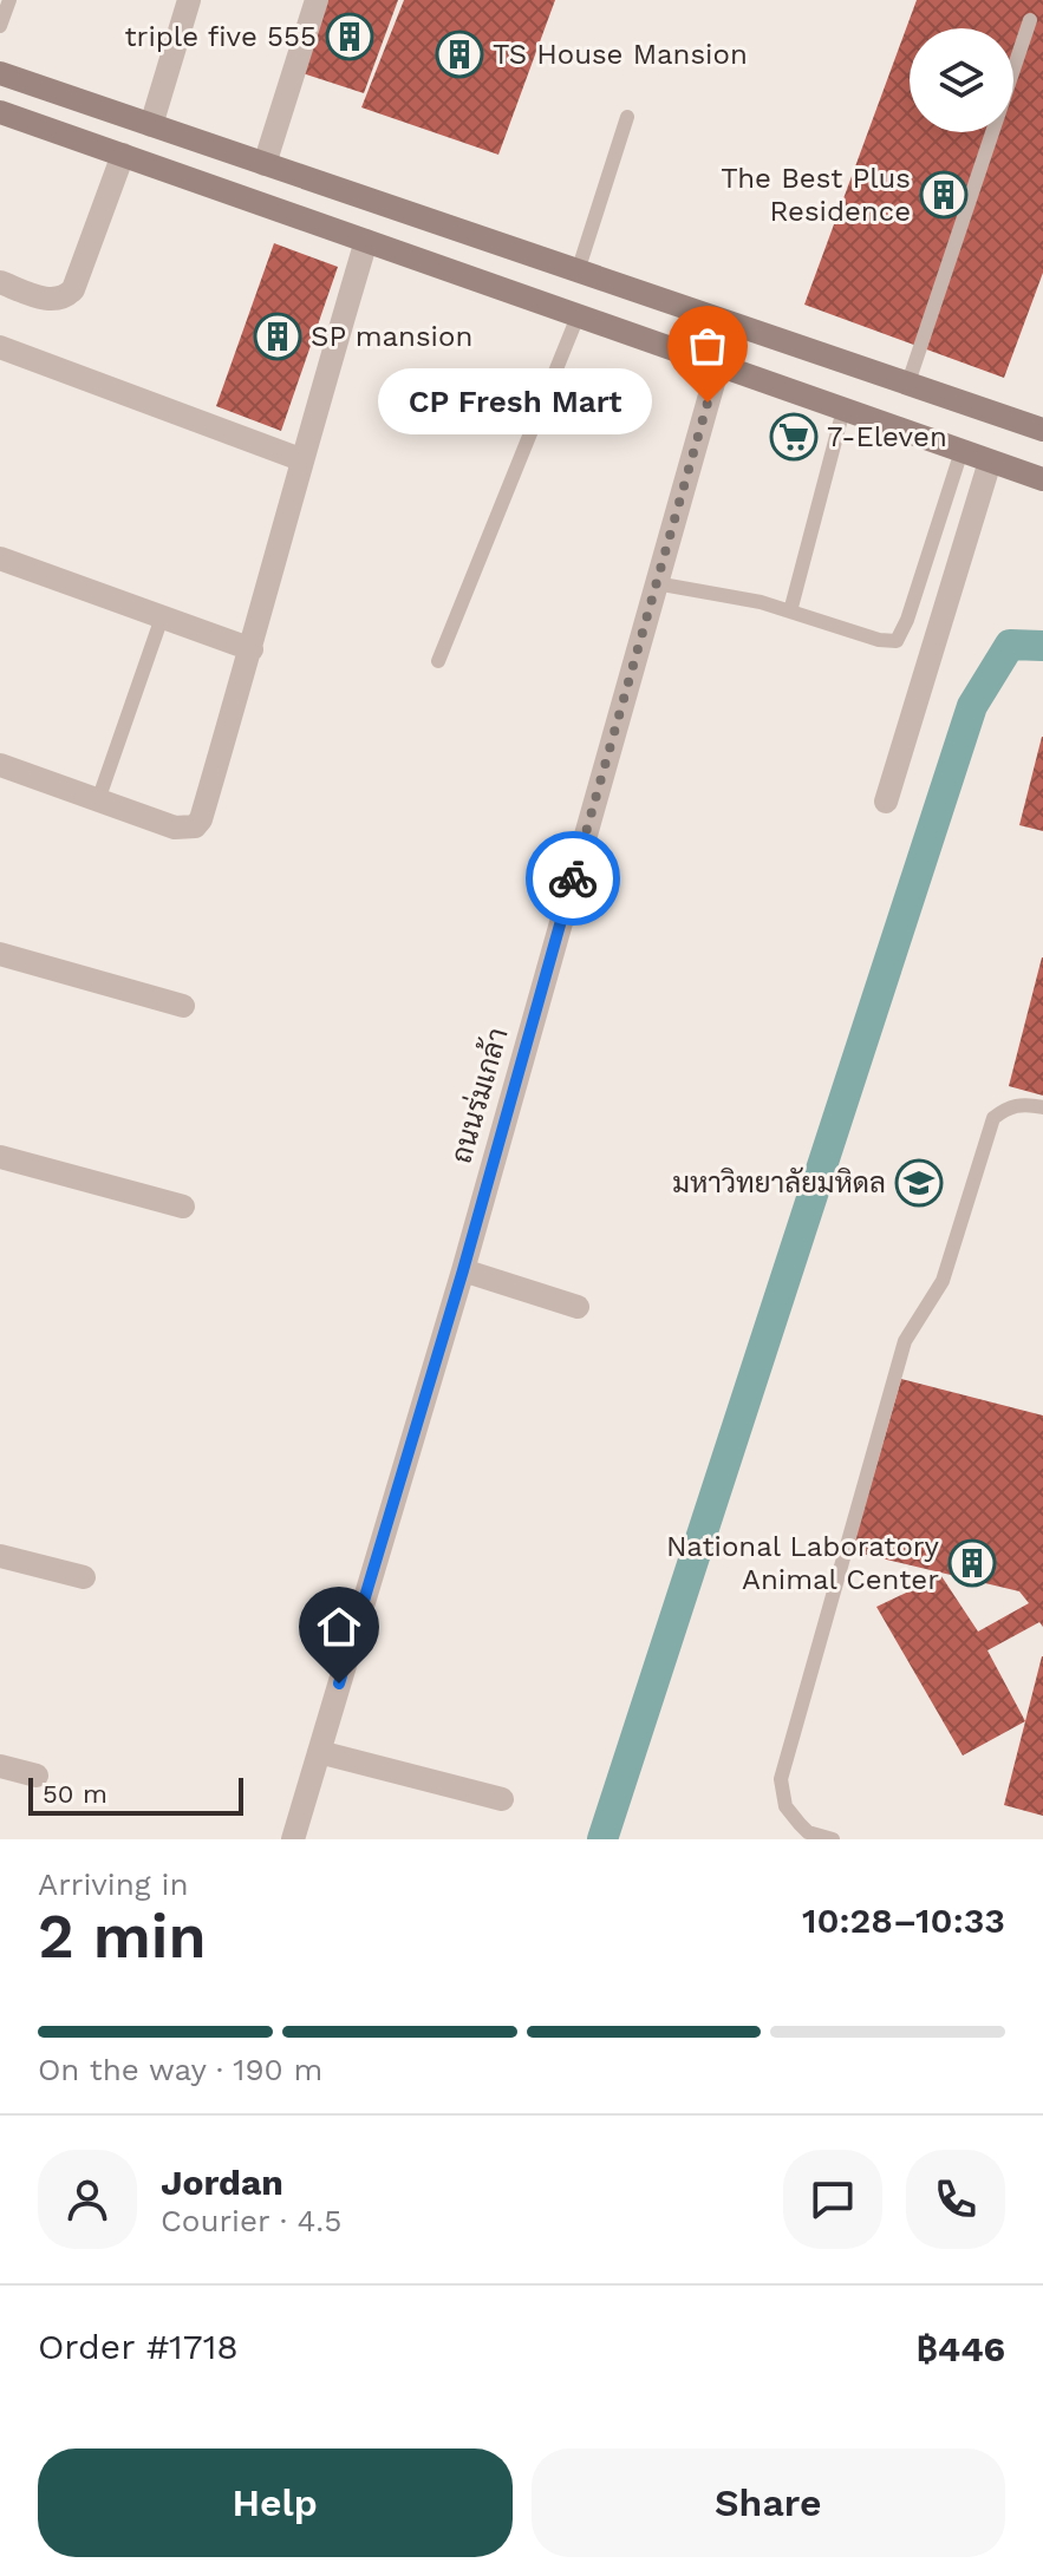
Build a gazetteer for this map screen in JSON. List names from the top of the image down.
{
  "streets": {
    "street": ["ถนนร่มเกล้า"]
  },
  "places": {
    "building": [
      "triple five 555",
      "TS House Mansion",
      "The Best Plus Residence",
      "SP mansion",
      "National Laboratory Animal Center"
    ],
    "other": ["CP Fresh Mart"],
    "supermarket": ["7-Eleven"],
    "school or university": ["มหาวิทยาลัยมหิดล"]
  },
  "scale_bar": "50 m",
  "page": {
    "bubble": "CP Fresh Mart",
    "scale": "50 m",
    "heading": ["2 min", "Arriving in", "10:28–10:33"],
    "panel": [
      "Jordan",
      "Courier · 4.5",
      "Order #1718",
      "฿446"
    ],
    "bar": "On the way · 190 m",
    "buttons": ["Help", "Share"]
  }
}
